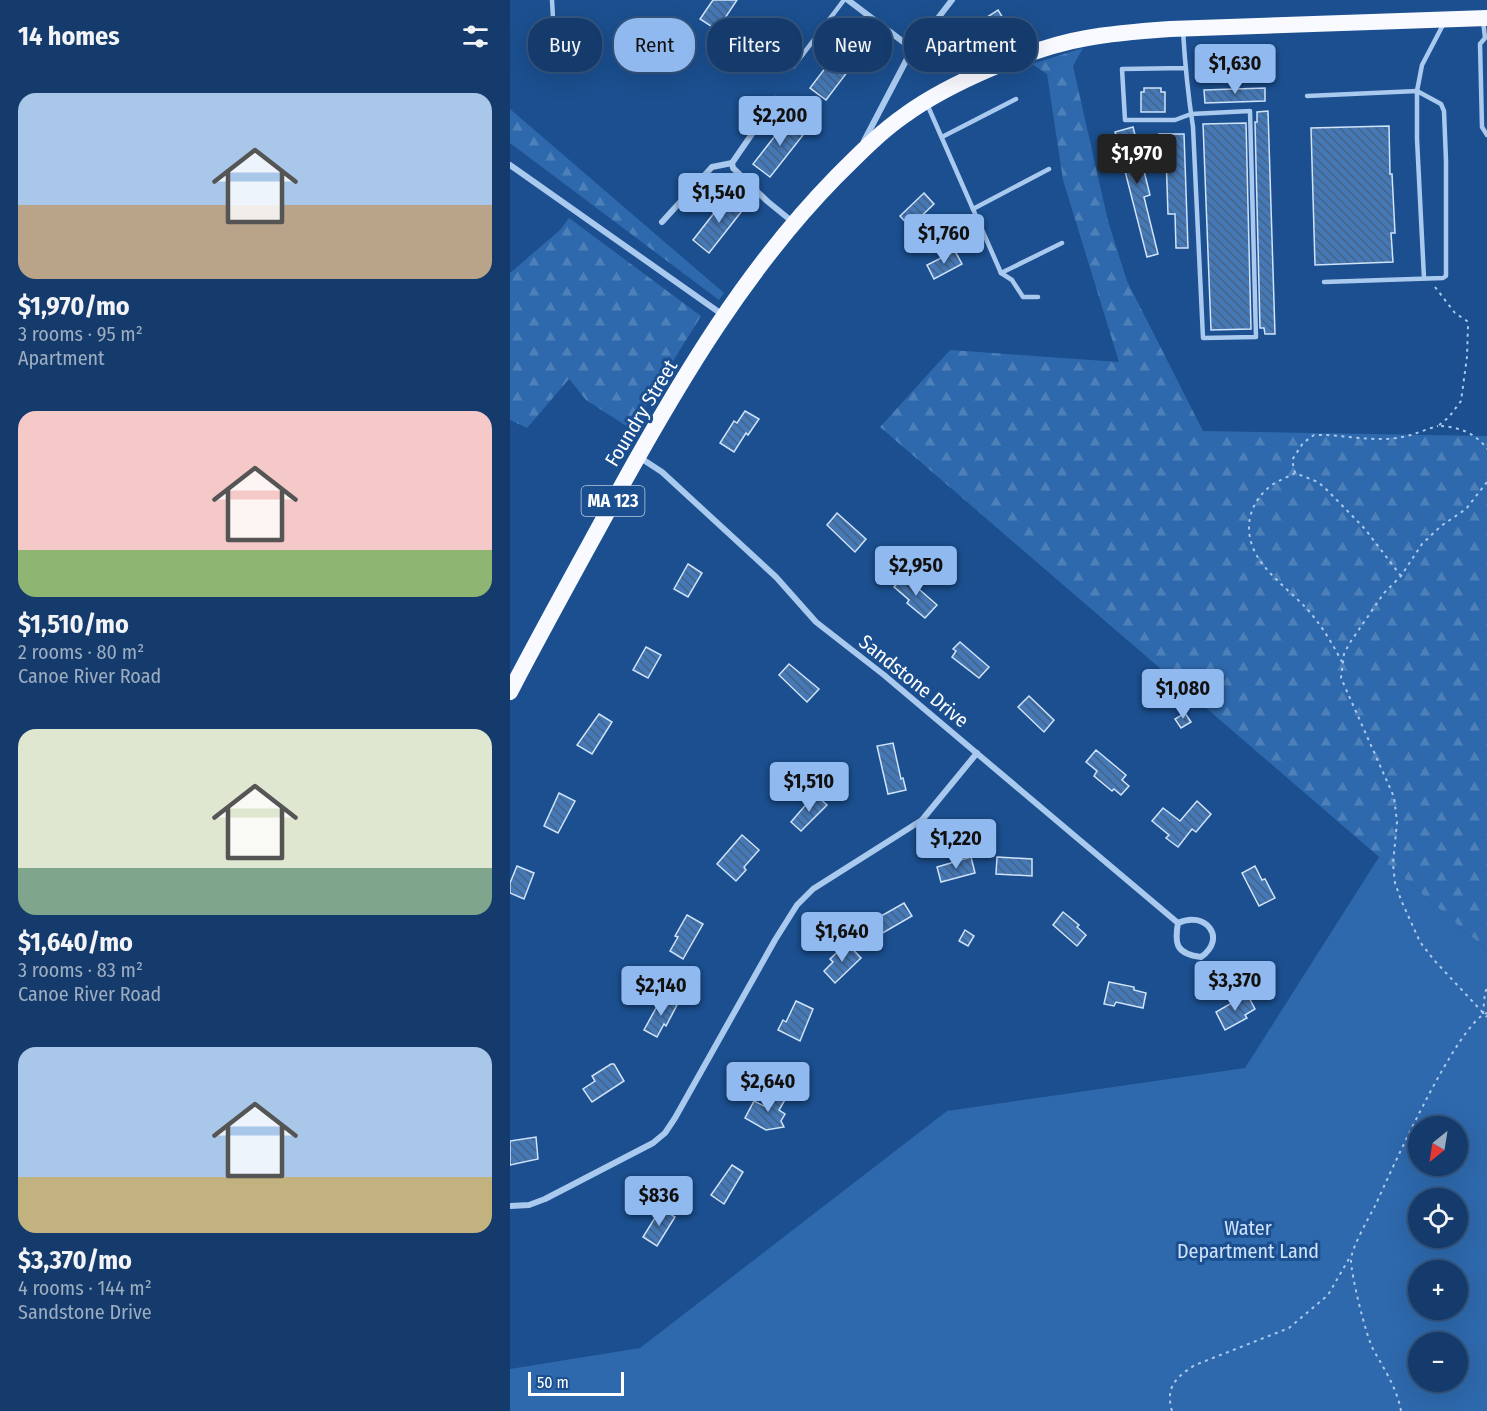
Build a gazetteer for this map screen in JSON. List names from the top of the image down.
{
  "streets": {
    "highway": ["Foundry Street", "MA 123"],
    "street": ["Sandstone Drive"]
  },
  "crossings": [
    ["Foundry Street", "MA 123"],
    ["Foundry Street", "Sandstone Drive"]
  ],
  "parks": ["Water Department Land"],
  "scale_bar": "50 m",
  "north": "bottom left",
  "page": {
    "heading": "14 homes",
    "chip": [
      "Buy",
      "Rent",
      "Filters",
      "New",
      "Apartment"
    ],
    "price": [
      "$1,630",
      "$2,200",
      "$1,970",
      "$1,540",
      "$1,760",
      "$2,950",
      "$1,080",
      "$1,510",
      "$1,220",
      "$1,640",
      "$3,370",
      "$2,140",
      "$2,640",
      "$836"
    ],
    "list": [
      {
        "name": "$1,970/mo",
        "note": "3 rooms · 95 m² · Apartment"
      },
      {
        "name": "$1,510/mo",
        "note": "2 rooms · 80 m² · Canoe River Road"
      },
      {
        "name": "$1,640/mo",
        "note": "3 rooms · 83 m² · Canoe River Road"
      },
      {
        "name": "$3,370/mo",
        "note": "4 rooms · 144 m² · Sandstone Drive"
      }
    ],
    "map_buttons": ["+", "−"],
    "scale": "50 m"
  }
}
